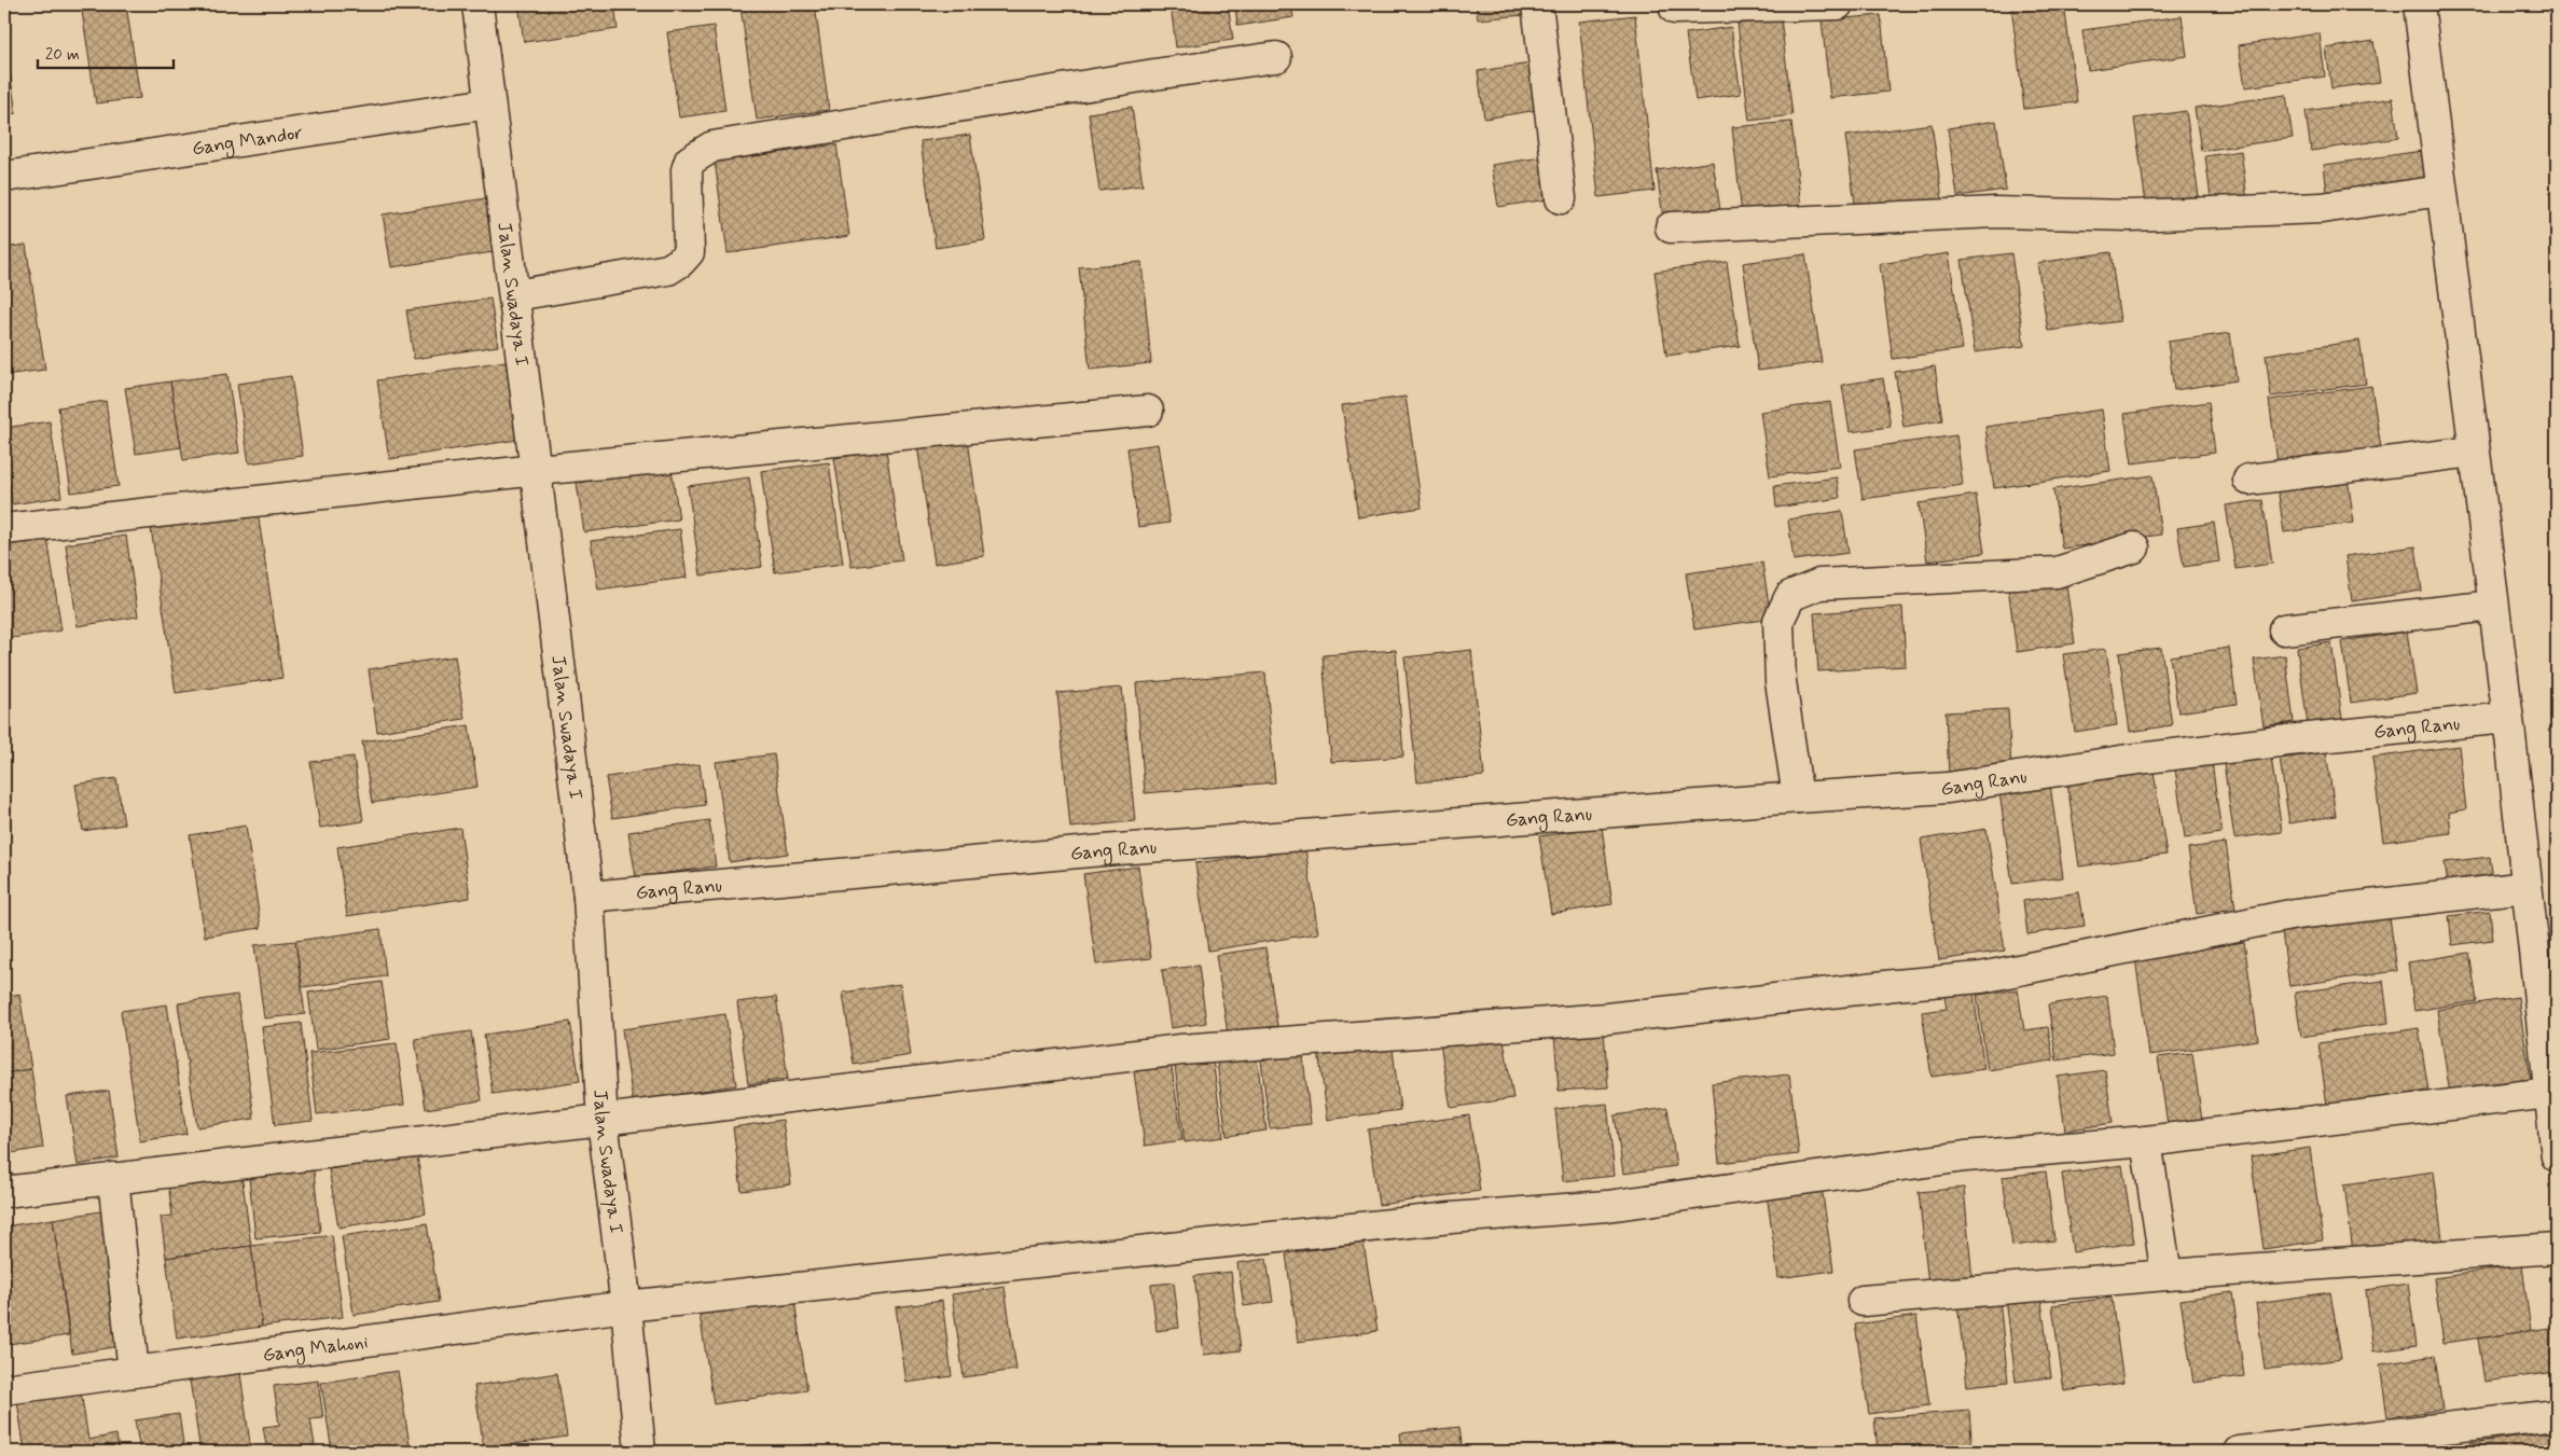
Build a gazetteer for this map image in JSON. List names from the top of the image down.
{
  "streets": {
    "street": [
      "Gang Mandor",
      "Jalan Swadaya I",
      "Gang Ranu",
      "Gang Mahoni"
    ]
  },
  "crossings": [
    ["Gang Mandor", "Jalan Swadaya I"],
    ["Jalan Swadaya I", "Gang Ranu"],
    ["Jalan Swadaya I", "Gang Mahoni"]
  ],
  "scale_bar": "20 m"
}
